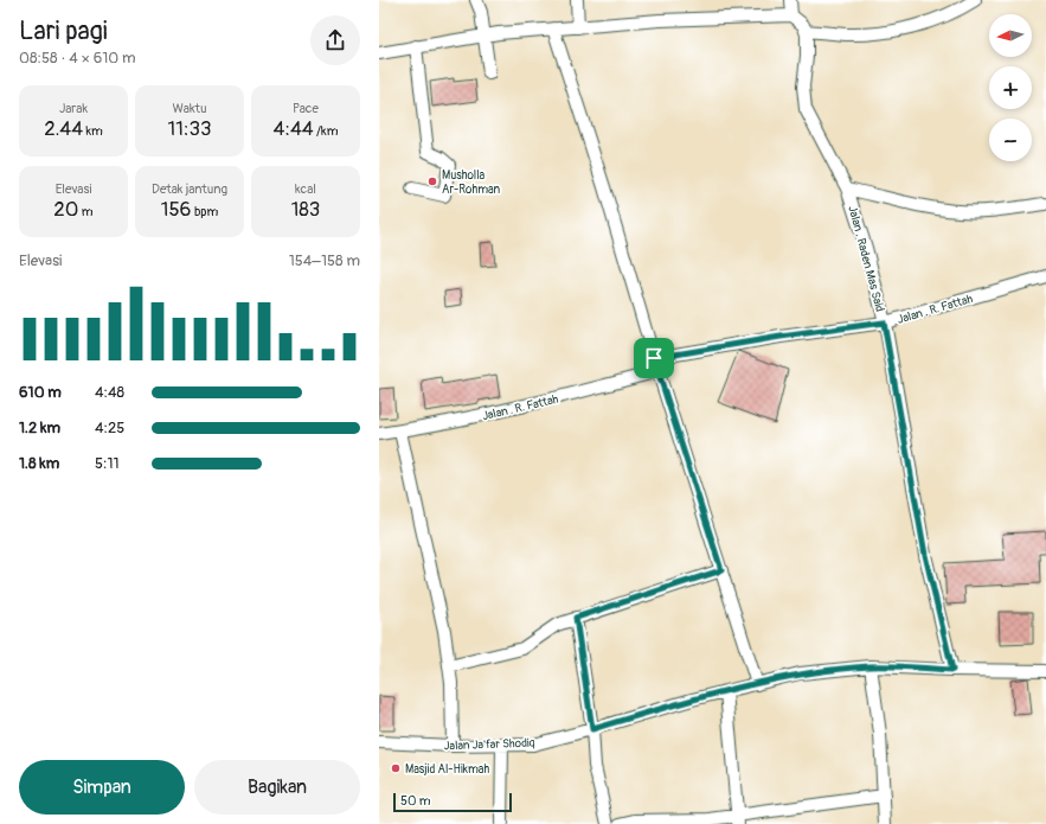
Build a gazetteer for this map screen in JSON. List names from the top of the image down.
{
  "streets": {
    "street": ["Jalan . Raden Mas Said", "Jalan . R. Fattah", "Jalan Ja'far Shodiq"]
  },
  "crossings": [
    ["Jalan . Raden Mas Said", "Jalan . R. Fattah"],
    ["Jalan . Raden Mas Said", "Jalan Ja'far Shodiq"]
  ],
  "places": ["Musholla Ar-Rohman", "Masjid Al-Hikmah"],
  "scale_bar": "50 m",
  "north": "left",
  "page": {
    "heading": ["Lari pagi", "08:58 · 4 × 610 m"],
    "map_buttons": ["+", "−"],
    "stats": [
      ["Jarak", "2.44 km"],
      ["Waktu", "11:33"],
      ["Pace", "4:44 /km"],
      ["Elevasi", "20 m"],
      ["Detak jantung", "156 bpm"],
      ["kcal", "183"]
    ],
    "chart": ["Elevasi", "154–158 m"],
    "list": [
      {
        "name": "610 m",
        "note": "4:48"
      },
      {
        "name": "1.2 km",
        "note": "4:25"
      },
      {
        "name": "1.8 km",
        "note": "5:11"
      }
    ],
    "buttons": ["Simpan", "Bagikan"],
    "scale": "50 m"
  }
}
